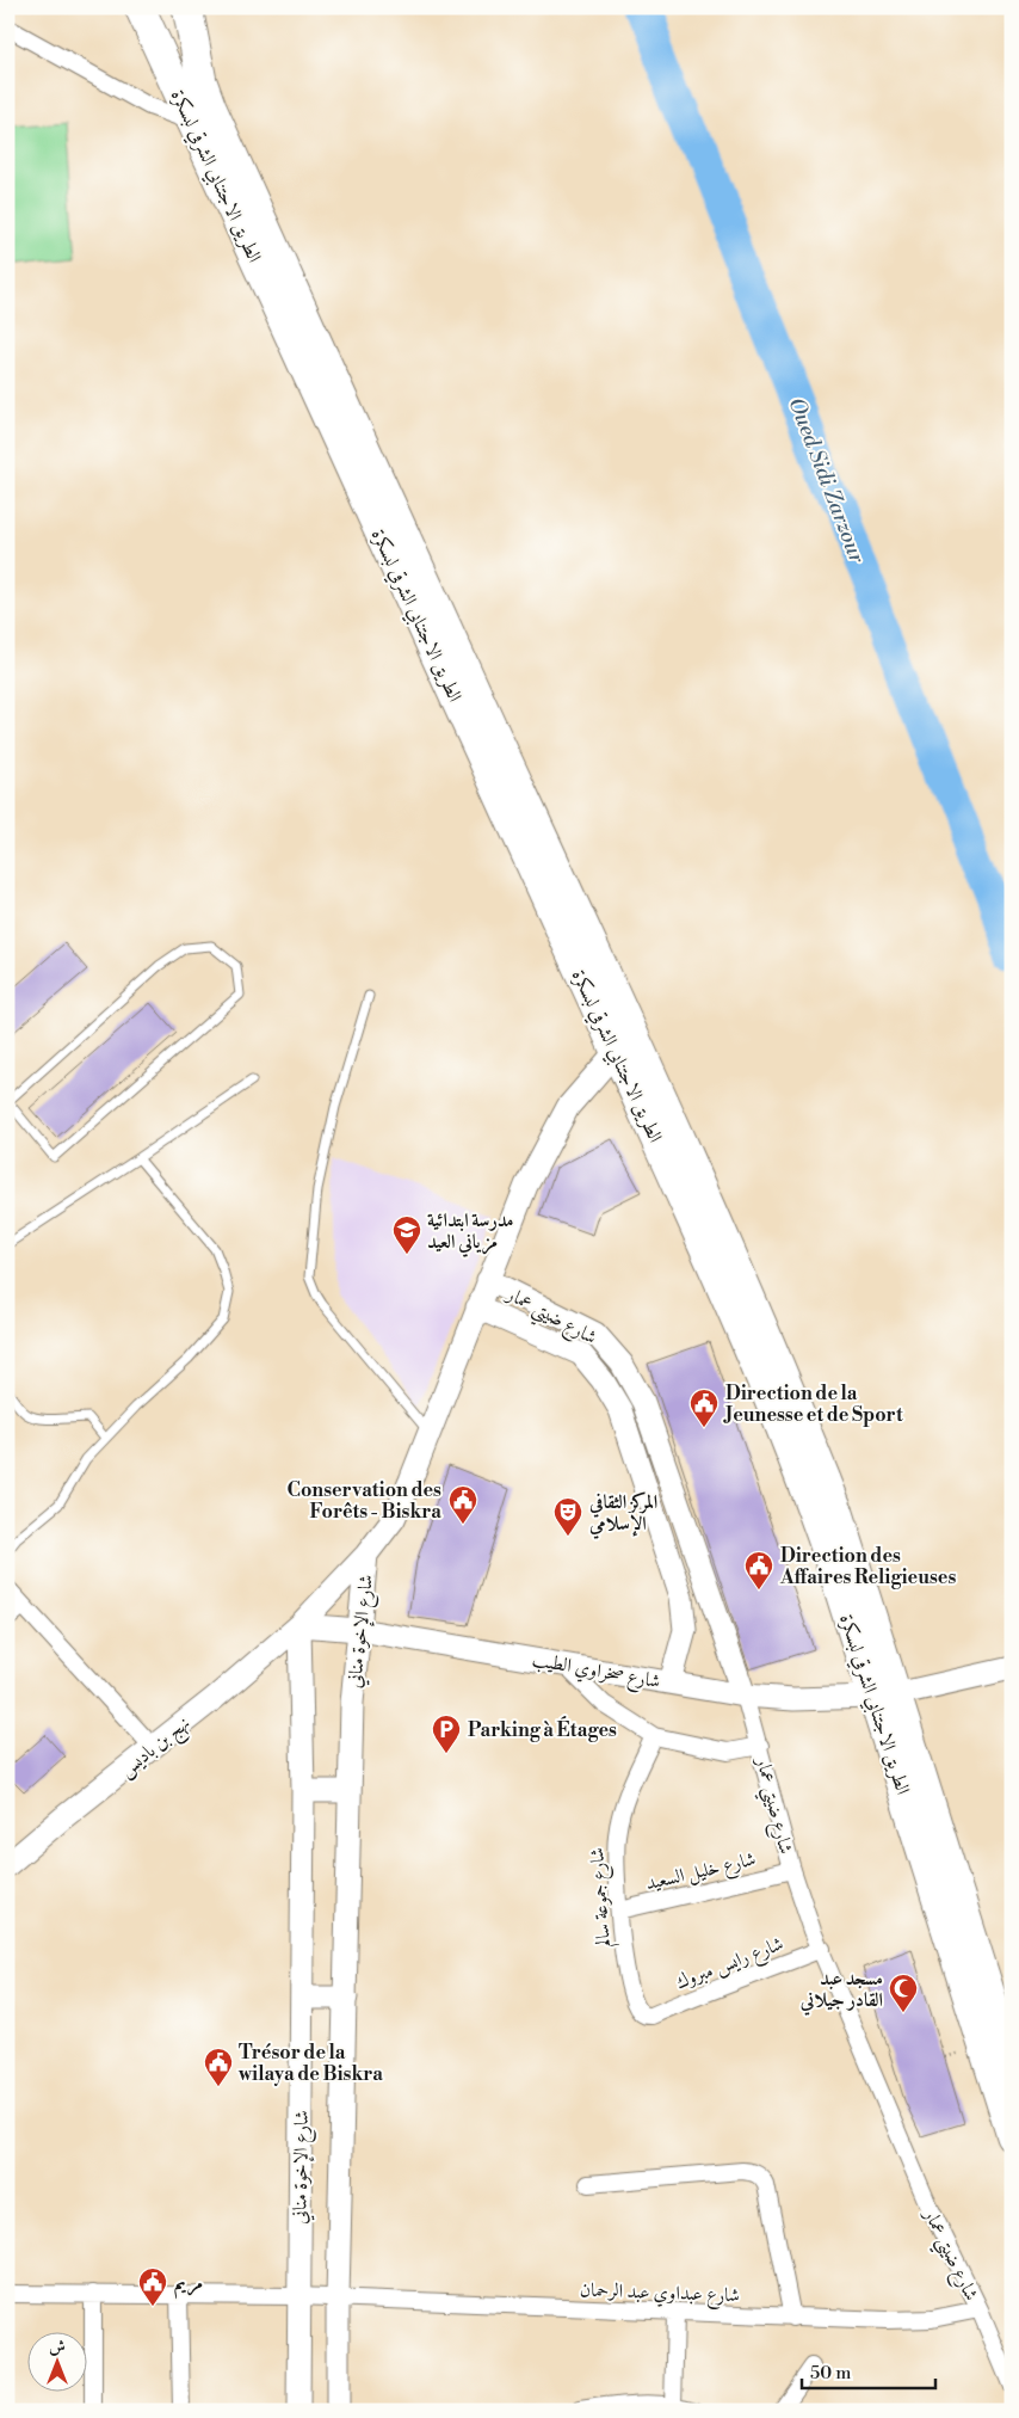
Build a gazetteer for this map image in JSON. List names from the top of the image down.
{
  "streets": {
    "highway": ["الطريق الاجتنابي الشرقي لبسكرة"],
    "street": [
      "شارع ضيتي عمار",
      "شارع الإخوة مناني",
      "شارع صخراوي الطيب",
      "نهج بن باديس",
      "شارع خليل السعيد",
      "شارع جموعة سالم",
      "شارع رايس مبروك",
      "شارع عبداوي عبد الرحمان"
    ]
  },
  "crossings": [
    ["الطريق الاجتنابي الشرقي لبسكرة", "شارع صخراوي الطيب"],
    ["شارع ضيتي عمار", "شارع صخراوي الطيب"],
    ["شارع ضيتي عمار", "شارع خليل السعيد"],
    ["شارع ضيتي عمار", "شارع رايس مبروك"],
    ["شارع ضيتي عمار", "شارع عبداوي عبد الرحمان"],
    ["شارع الإخوة مناني", "شارع صخراوي الطيب"],
    ["شارع الإخوة مناني", "نهج بن باديس"],
    ["شارع الإخوة مناني", "شارع عبداوي عبد الرحمان"],
    ["شارع صخراوي الطيب", "نهج بن باديس"],
    ["شارع خليل السعيد", "شارع جموعة سالم"],
    ["شارع جموعة سالم", "شارع رايس مبروك"]
  ],
  "water": ["Oued Sidi Zarzour"],
  "places": {
    "school or university": ["مدرسة ابتدائية مزياني العيد"],
    "public building": [
      "Direction de la Jeunesse et de Sport",
      "Conservation des Forêts - Biskra",
      "Direction des Affaires Religieuses",
      "Trésor de la wilaya de Biskra",
      "مريم"
    ],
    "theatre": ["المركز الثقافي الإسلامي"],
    "parking": ["Parking à Étages"],
    "mosque": ["مسجد عبد القادر جيلاني"]
  },
  "scale_bar": "50 m",
  "north": "top"
}
